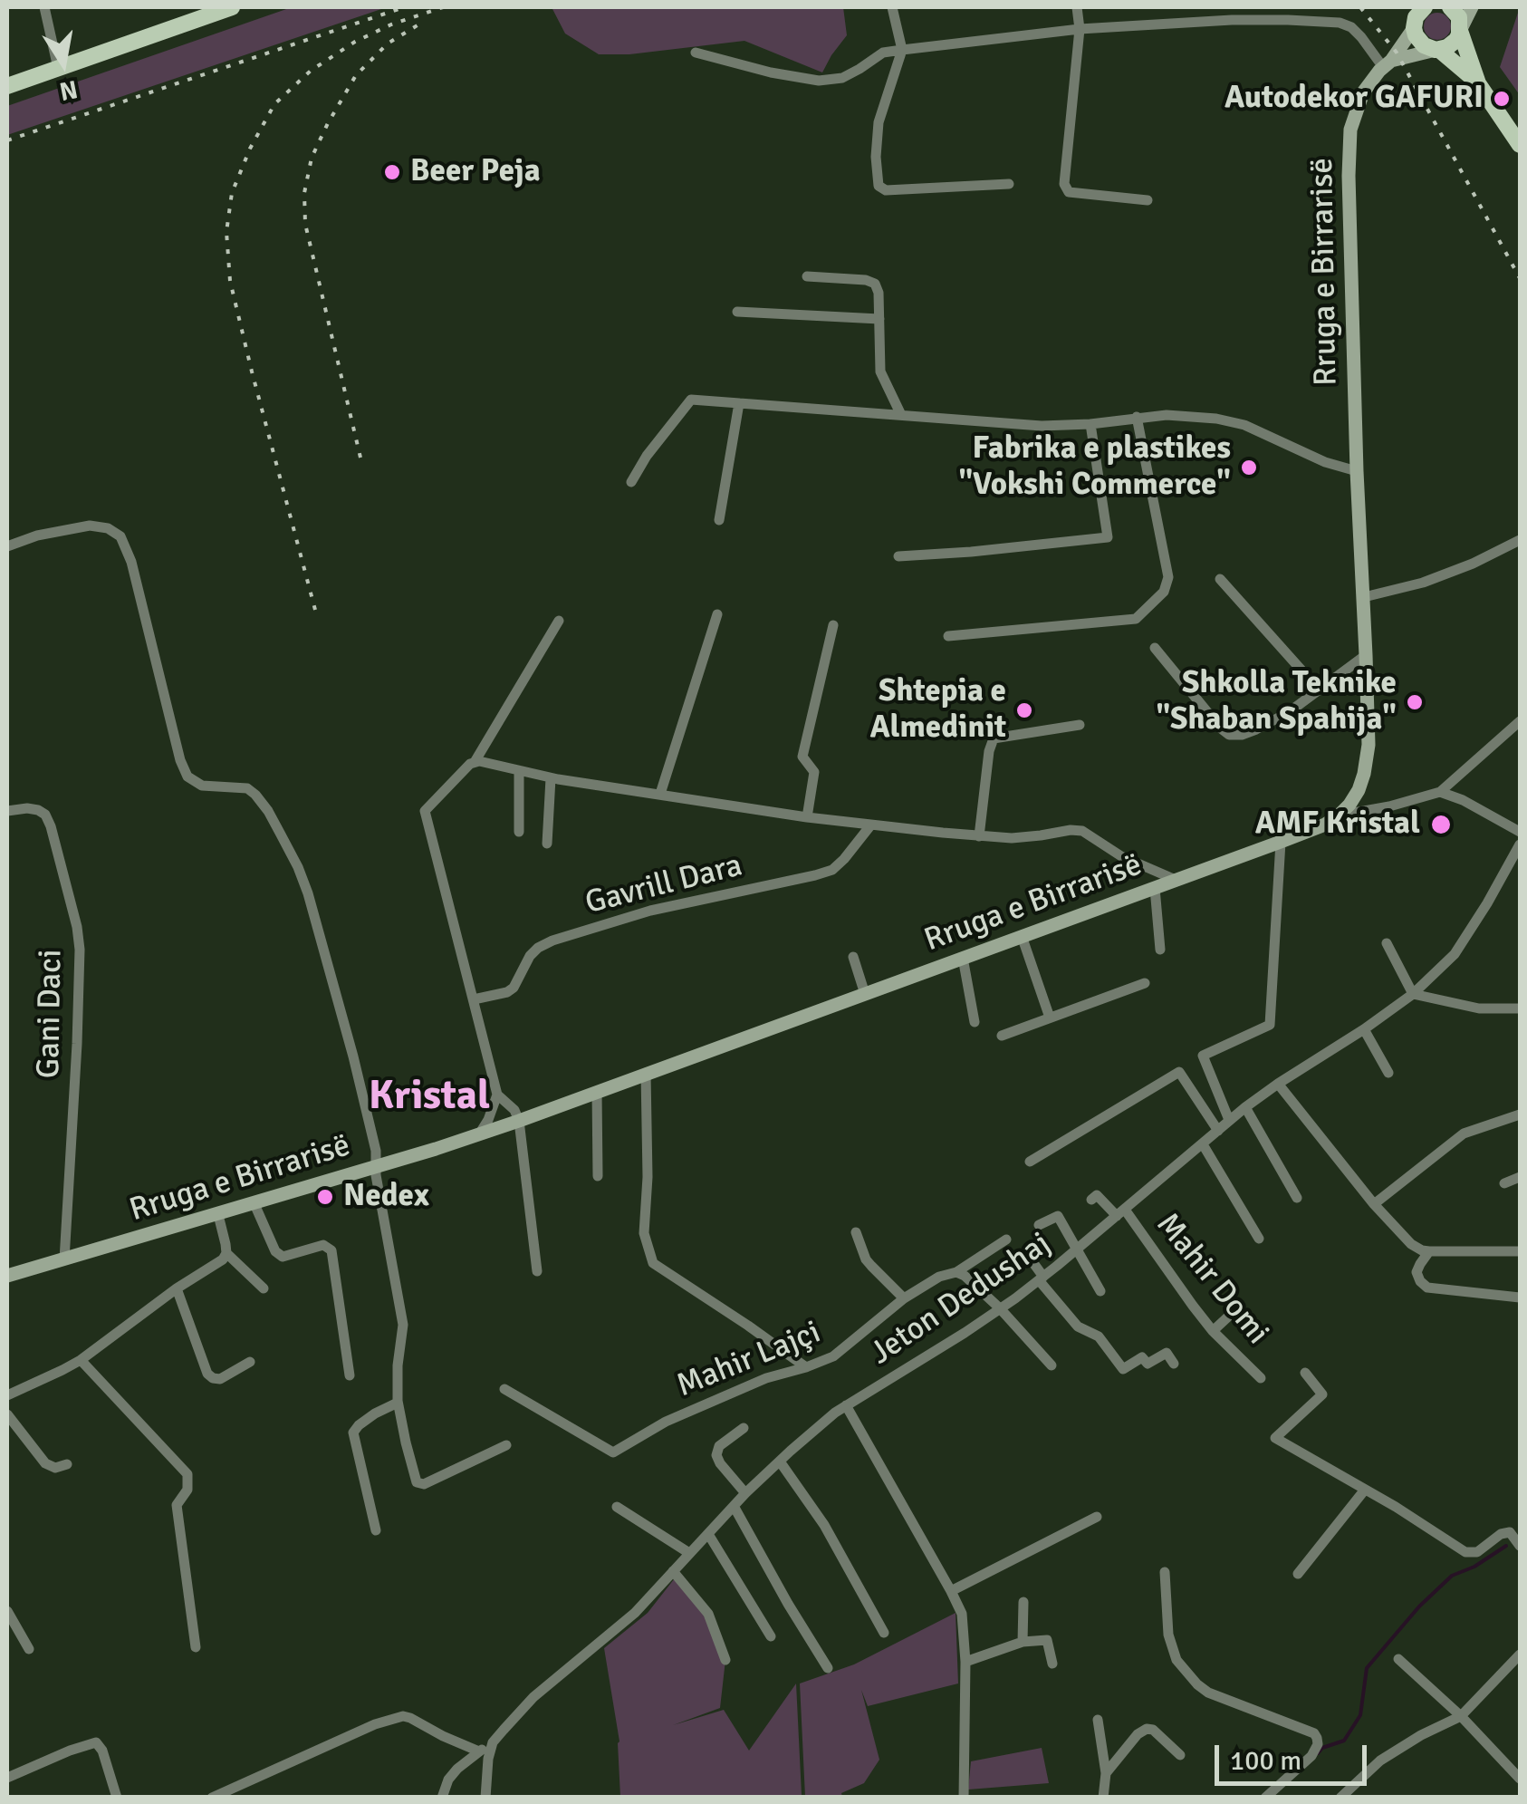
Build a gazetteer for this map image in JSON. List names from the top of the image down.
{
  "streets": {
    "street": [
      "Rruga e Birrarisë",
      "Gavrill Dara",
      "Gani Daci",
      "Mahir Domi",
      "Jeton Dedushaj",
      "Mahir Lajçi"
    ]
  },
  "crossings": [
    ["Rruga e Birrarisë", "Gavrill Dara"],
    ["Rruga e Birrarisë", "Gani Daci"],
    ["Mahir Domi", "Jeton Dedushaj"]
  ],
  "districts": ["Kristal"],
  "places": [
    "Autodekor GAFURI",
    "Beer Peja",
    "Fabrika e plastikes \"Vokshi Commerce\"",
    "Shkolla Teknike \"Shaban Spahija\"",
    "Shtepia e Almedinit",
    "AMF Kristal",
    "Nedex"
  ],
  "scale_bar": "100 m",
  "north": "bottom"
}
